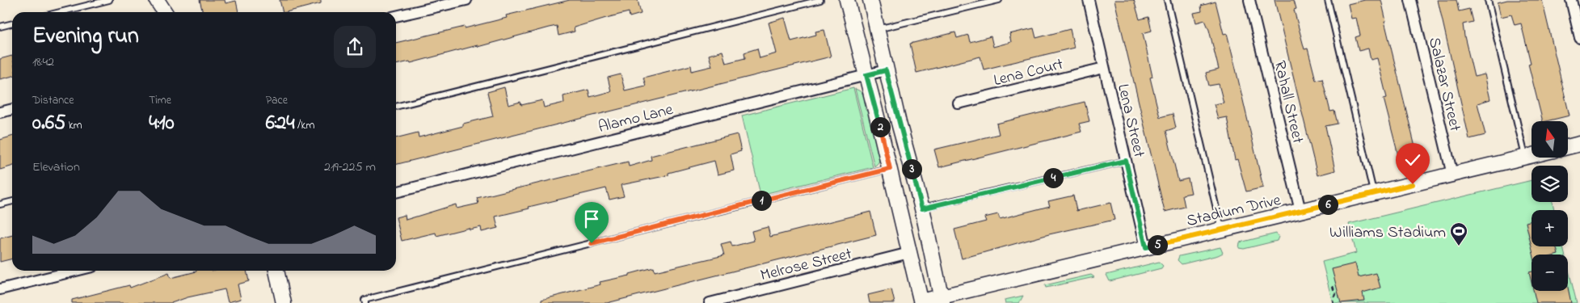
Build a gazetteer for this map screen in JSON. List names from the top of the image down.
{
  "streets": {
    "street": [
      "Lena Court",
      "Salazar Street",
      "Rahall Street",
      "Alamo Lane",
      "Lena Street",
      "Stadium Drive",
      "Melrose Street"
    ]
  },
  "crossings": [
    ["Lena Court", "Lena Street"],
    ["Salazar Street", "Stadium Drive"],
    ["Rahall Street", "Stadium Drive"],
    ["Lena Street", "Stadium Drive"]
  ],
  "places": {
    "sports": ["Williams Stadium"]
  },
  "north": "top",
  "page": {
    "heading": ["Evening run", "18:42"],
    "stats": [
      ["Distance", "0.65 km"],
      ["Time", "4:10"],
      ["Pace", "6:24 /km"]
    ],
    "pins": [
      "2",
      "3",
      "4",
      "1",
      "6",
      "5"
    ],
    "map_buttons": ["+", "−"],
    "chart": ["Elevation", "219–225 m"]
  }
}
